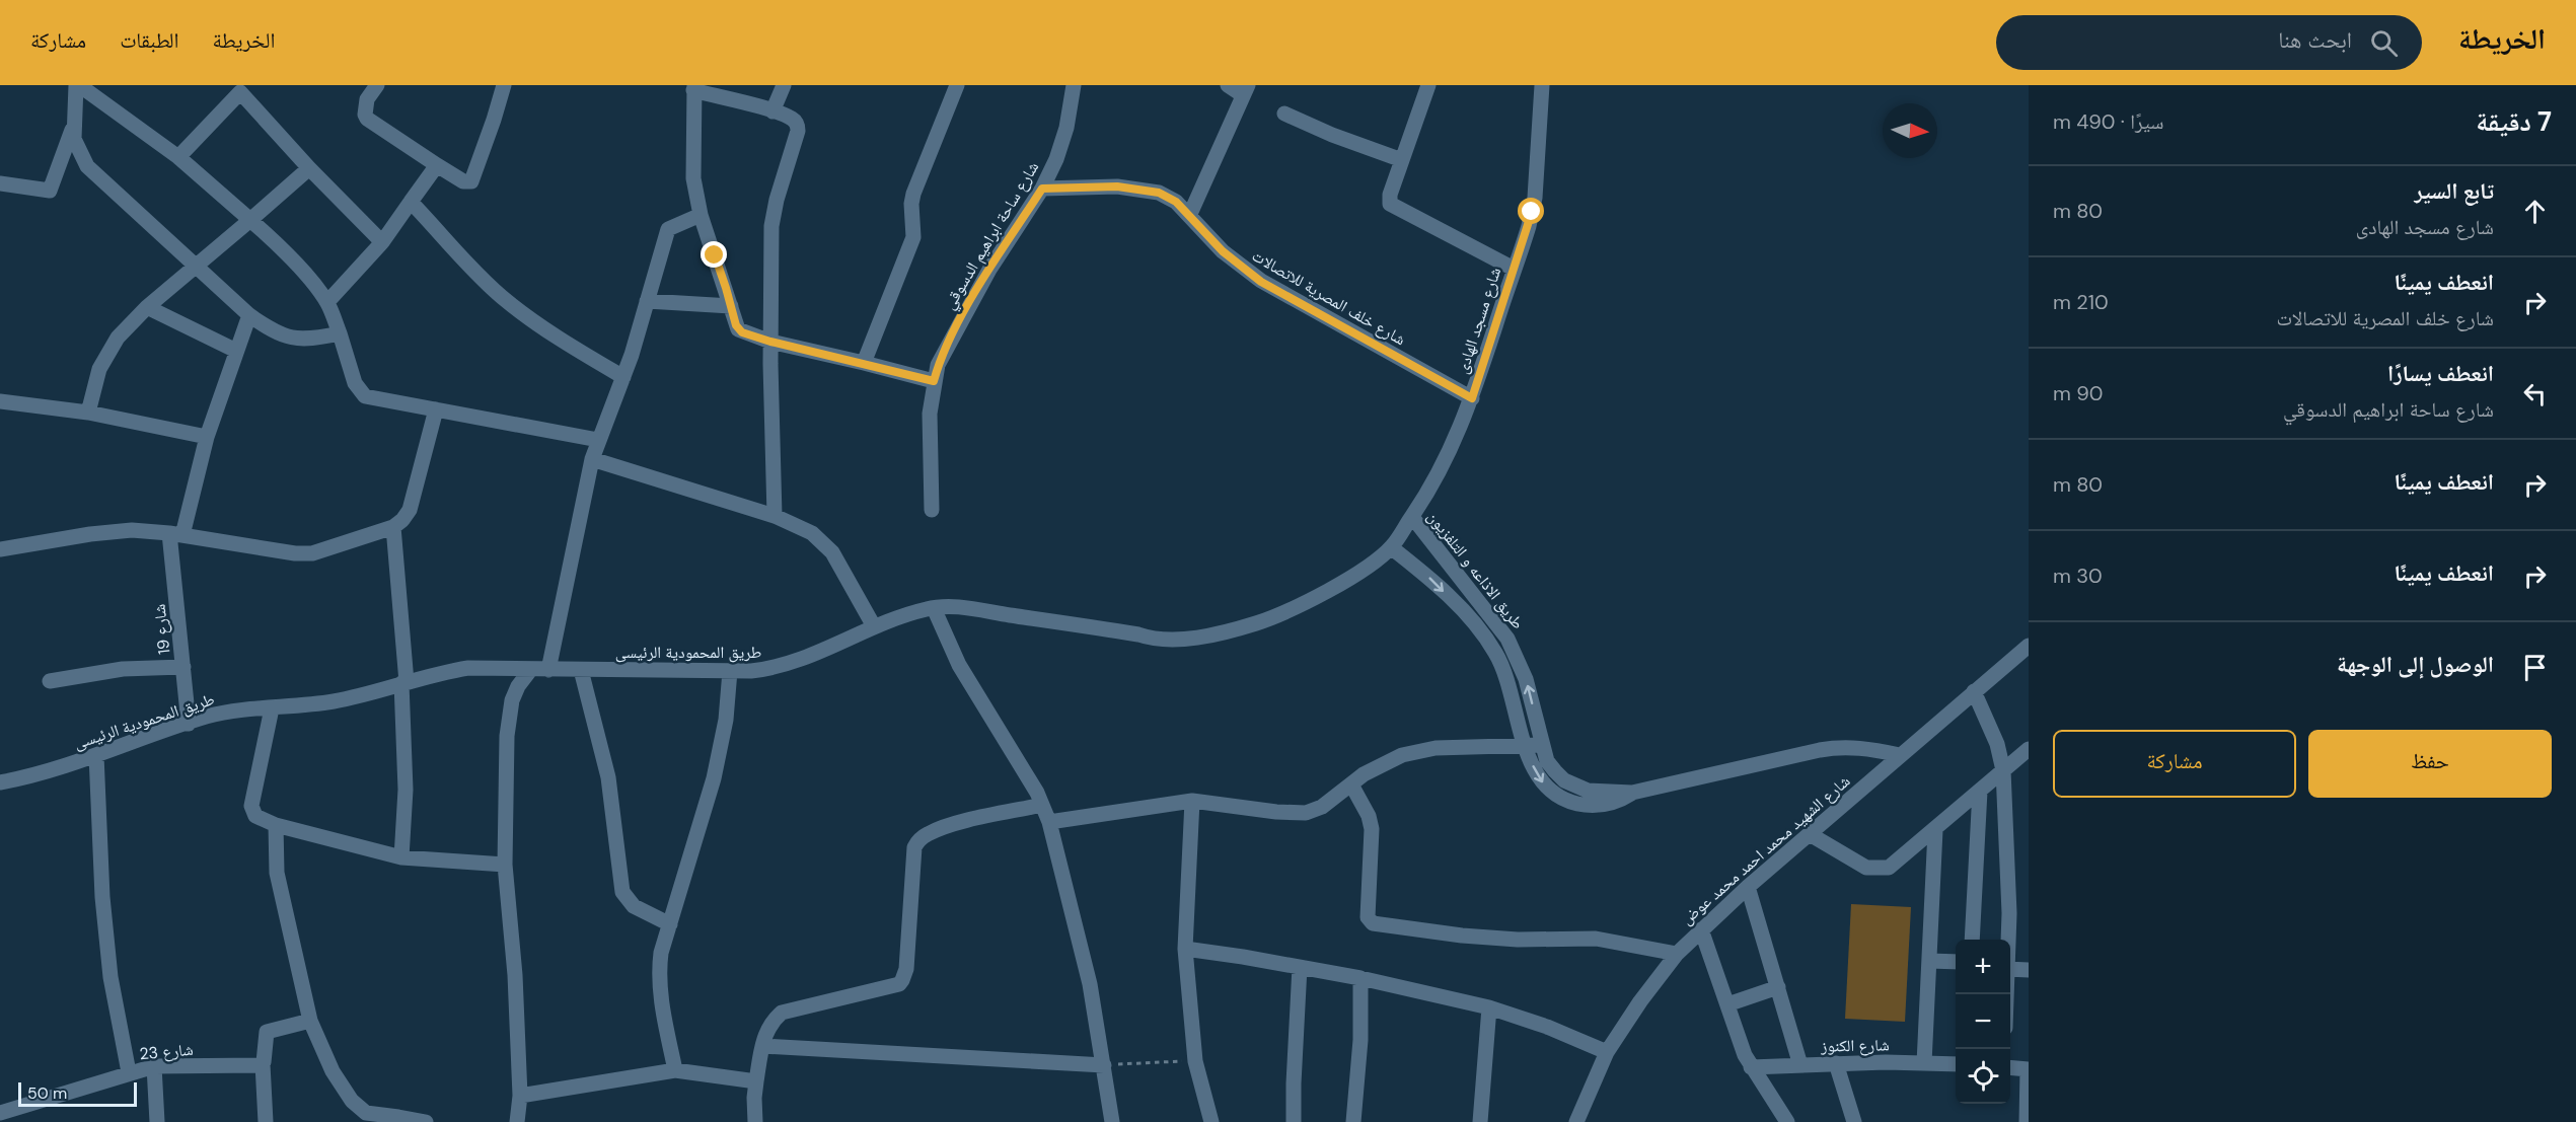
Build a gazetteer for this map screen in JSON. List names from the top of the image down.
{
  "streets": {
    "street": [
      "شارع ساحة ابراهيم الدسوقي",
      "شارع خلف المصرية للاتصالات",
      "شارع مسجد الهادى",
      "طريق الاذاعه و التلفزيون",
      "شارع 19",
      "طريق المحمودية الرئيسى",
      "شارع الشهيد محمد احمد محمد عوض",
      "شارع الكنوز",
      "شارع 23"
    ]
  },
  "crossings": [
    ["شارع ساحة ابراهيم الدسوقي", "شارع خلف المصرية للاتصالات"],
    ["شارع خلف المصرية للاتصالات", "شارع مسجد الهادى"],
    ["شارع مسجد الهادى", "طريق الاذاعه و التلفزيون"],
    ["شارع مسجد الهادى", "طريق المحمودية الرئيسى"],
    ["طريق الاذاعه و التلفزيون", "طريق المحمودية الرئيسى"],
    ["طريق الاذاعه و التلفزيون", "شارع الشهيد محمد احمد محمد عوض"],
    ["شارع 19", "طريق المحمودية الرئيسى"]
  ],
  "scale_bar": "50 m",
  "north": "right",
  "page": {
    "header": "الخريطة",
    "search": "ابحث هنا",
    "nav": ["الخريطة", "الطبقات", "مشاركة"],
    "heading": ["7 دقيقة", "سيرًا · 490 m"],
    "list": [
      ["تابع السير", "شارع مسجد الهادى", "80 m"],
      ["انعطف يمينًا", "شارع خلف المصرية للاتصالات", "210 m"],
      ["انعطف يسارًا", "شارع ساحة ابراهيم الدسوقي", "90 m"],
      ["انعطف يمينًا", "80 m"],
      ["انعطف يمينًا", "30 m"],
      "الوصول إلى الوجهة"
    ],
    "buttons": ["حفظ", "مشاركة"],
    "map_buttons": ["+", "−"],
    "scale": "50 m"
  }
}
